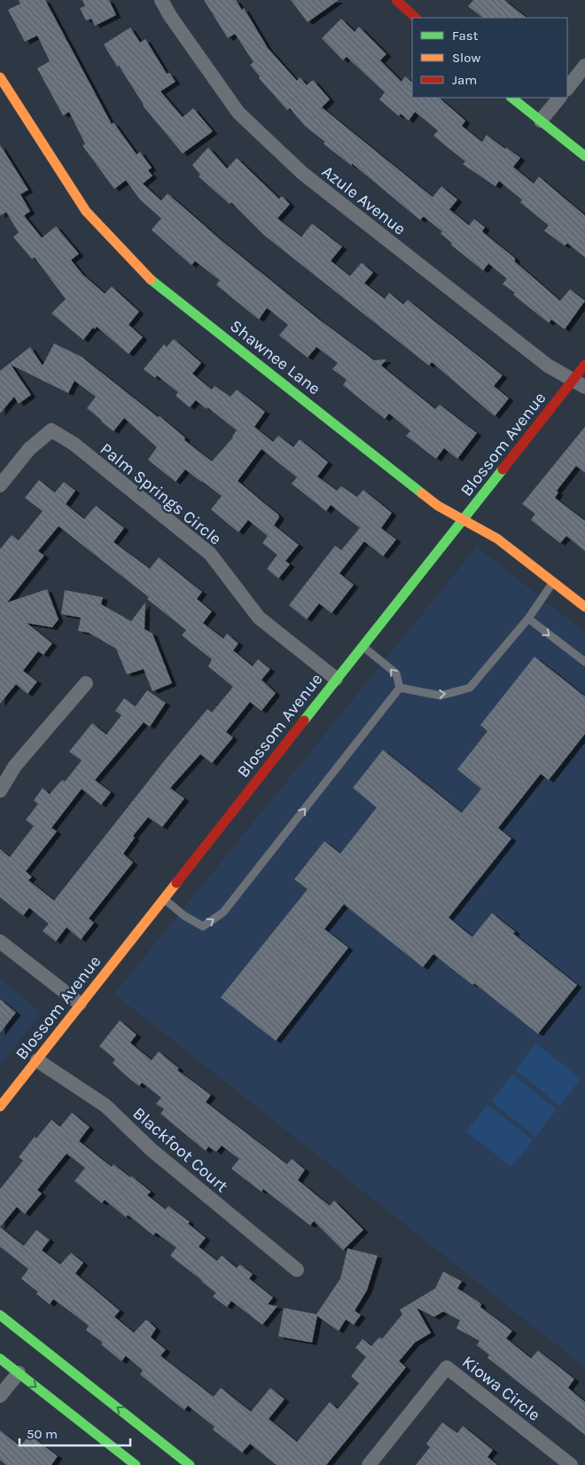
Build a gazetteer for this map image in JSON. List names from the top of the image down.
{
  "streets": {
    "street": [
      "Azule Avenue",
      "Shawnee Lane",
      "Blossom Avenue",
      "Palm Springs Circle",
      "Blackfoot Court",
      "Kiowa Circle"
    ]
  },
  "crossings": [
    ["Azule Avenue", "Blossom Avenue"],
    ["Shawnee Lane", "Blossom Avenue"],
    ["Blossom Avenue", "Palm Springs Circle"],
    ["Blossom Avenue", "Blackfoot Court"]
  ],
  "legend": ["Fast", "Slow", "Jam"],
  "scale_bar": "50 m"
}
